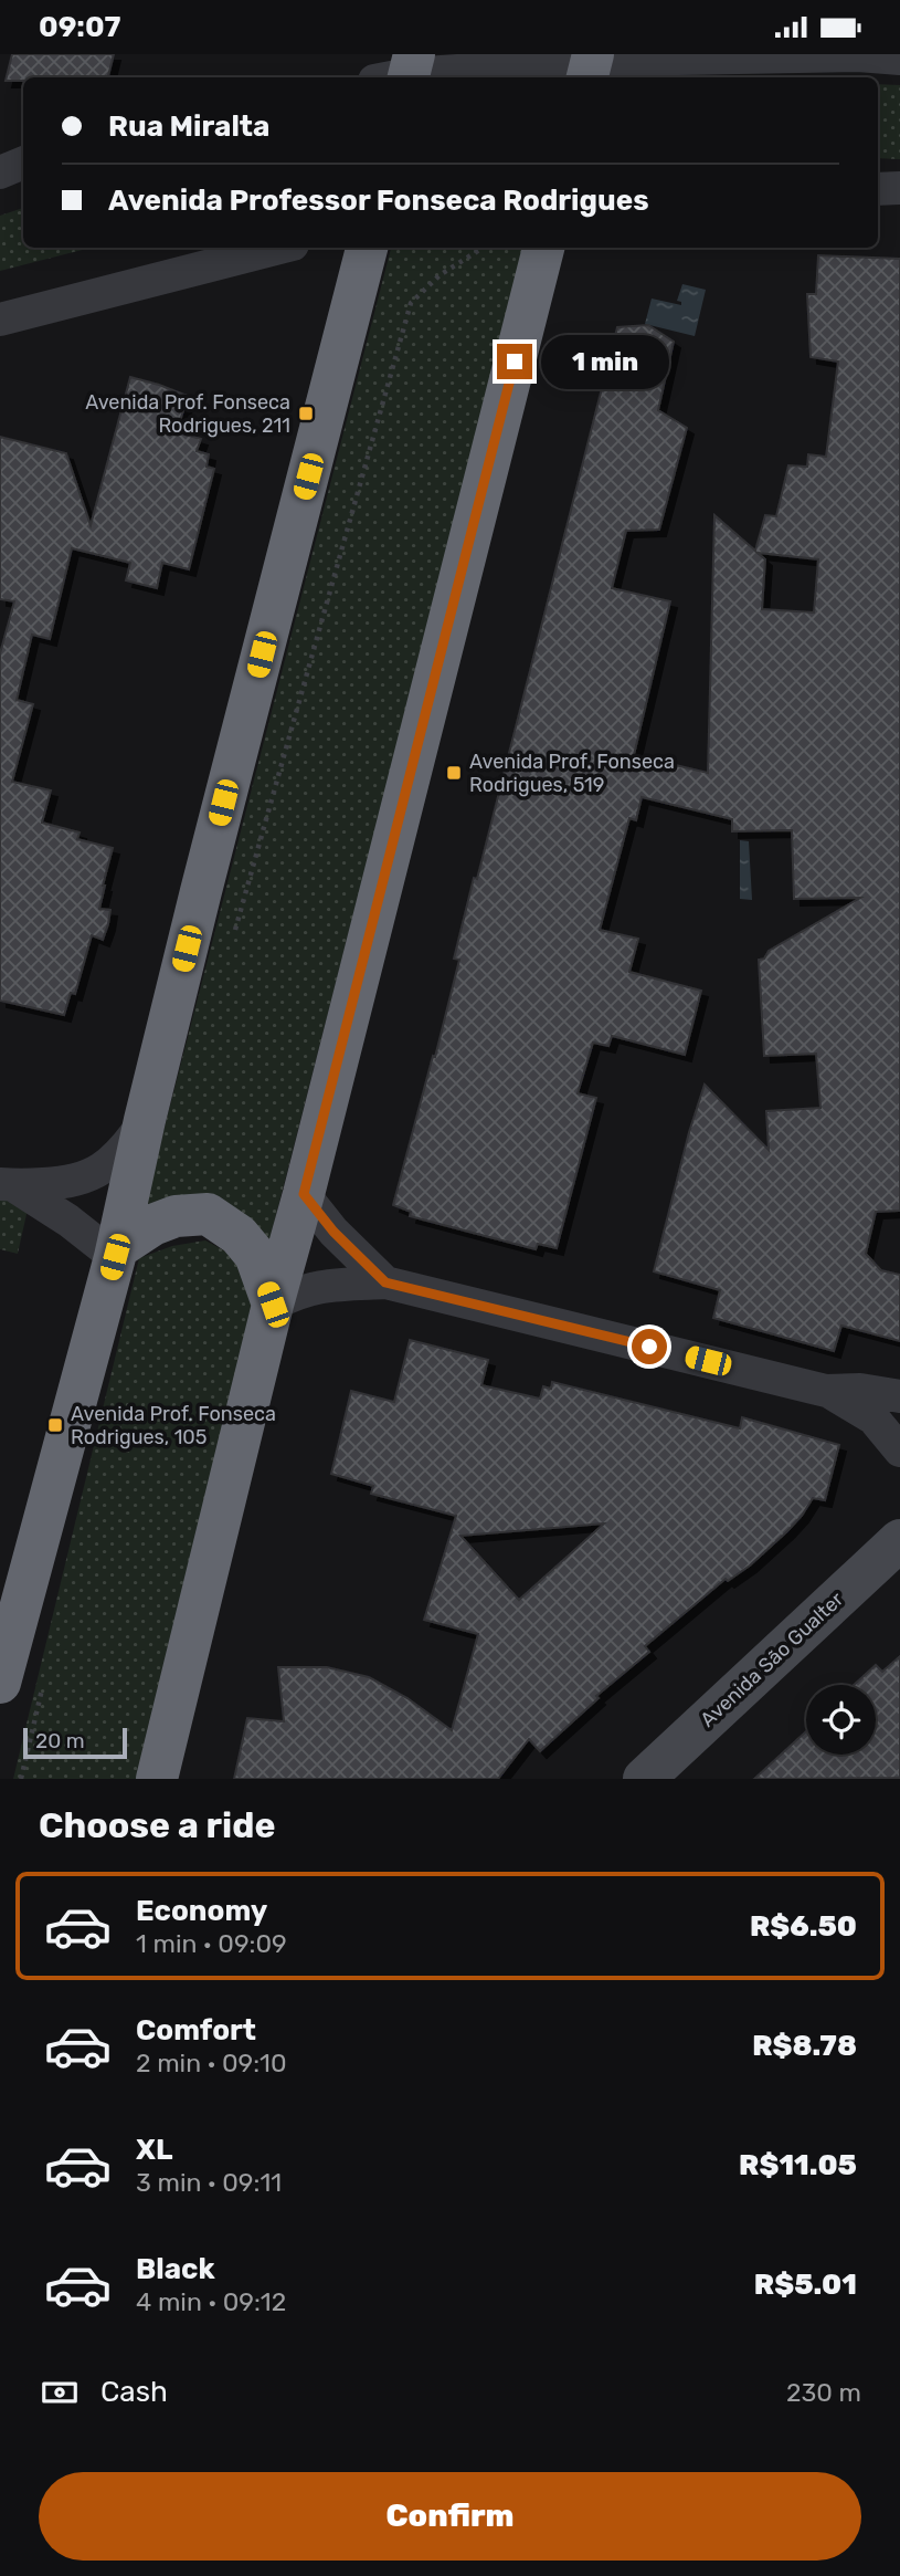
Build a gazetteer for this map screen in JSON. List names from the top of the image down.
{
  "streets": {
    "street": ["Avenida São Gualter"]
  },
  "places": {
    "transit": ["Avenida Prof. Fonseca Rodrigues, 211", "Avenida Prof. Fonseca Rodrigues, 519", "Avenida Prof. Fonseca Rodrigues, 105"]
  },
  "scale_bar": "20 m",
  "page": {
    "status": "09:07",
    "banner": ["Rua Miralta", "Avenida Professor Fonseca Rodrigues"],
    "bubble": "1 min",
    "scale": "20 m",
    "heading": "Choose a ride",
    "list": [
      {
        "name": "Economy",
        "note": "1 min · 09:09",
        "value": "R$6.50"
      },
      {
        "name": "Comfort",
        "note": "2 min · 09:10",
        "value": "R$8.78"
      },
      {
        "name": "XL",
        "note": "3 min · 09:11",
        "value": "R$11.05"
      },
      {
        "name": "Black",
        "note": "4 min · 09:12",
        "value": "R$5.01"
      }
    ],
    "pay": ["Cash", "230 m"],
    "buttons": "Confirm"
  }
}
